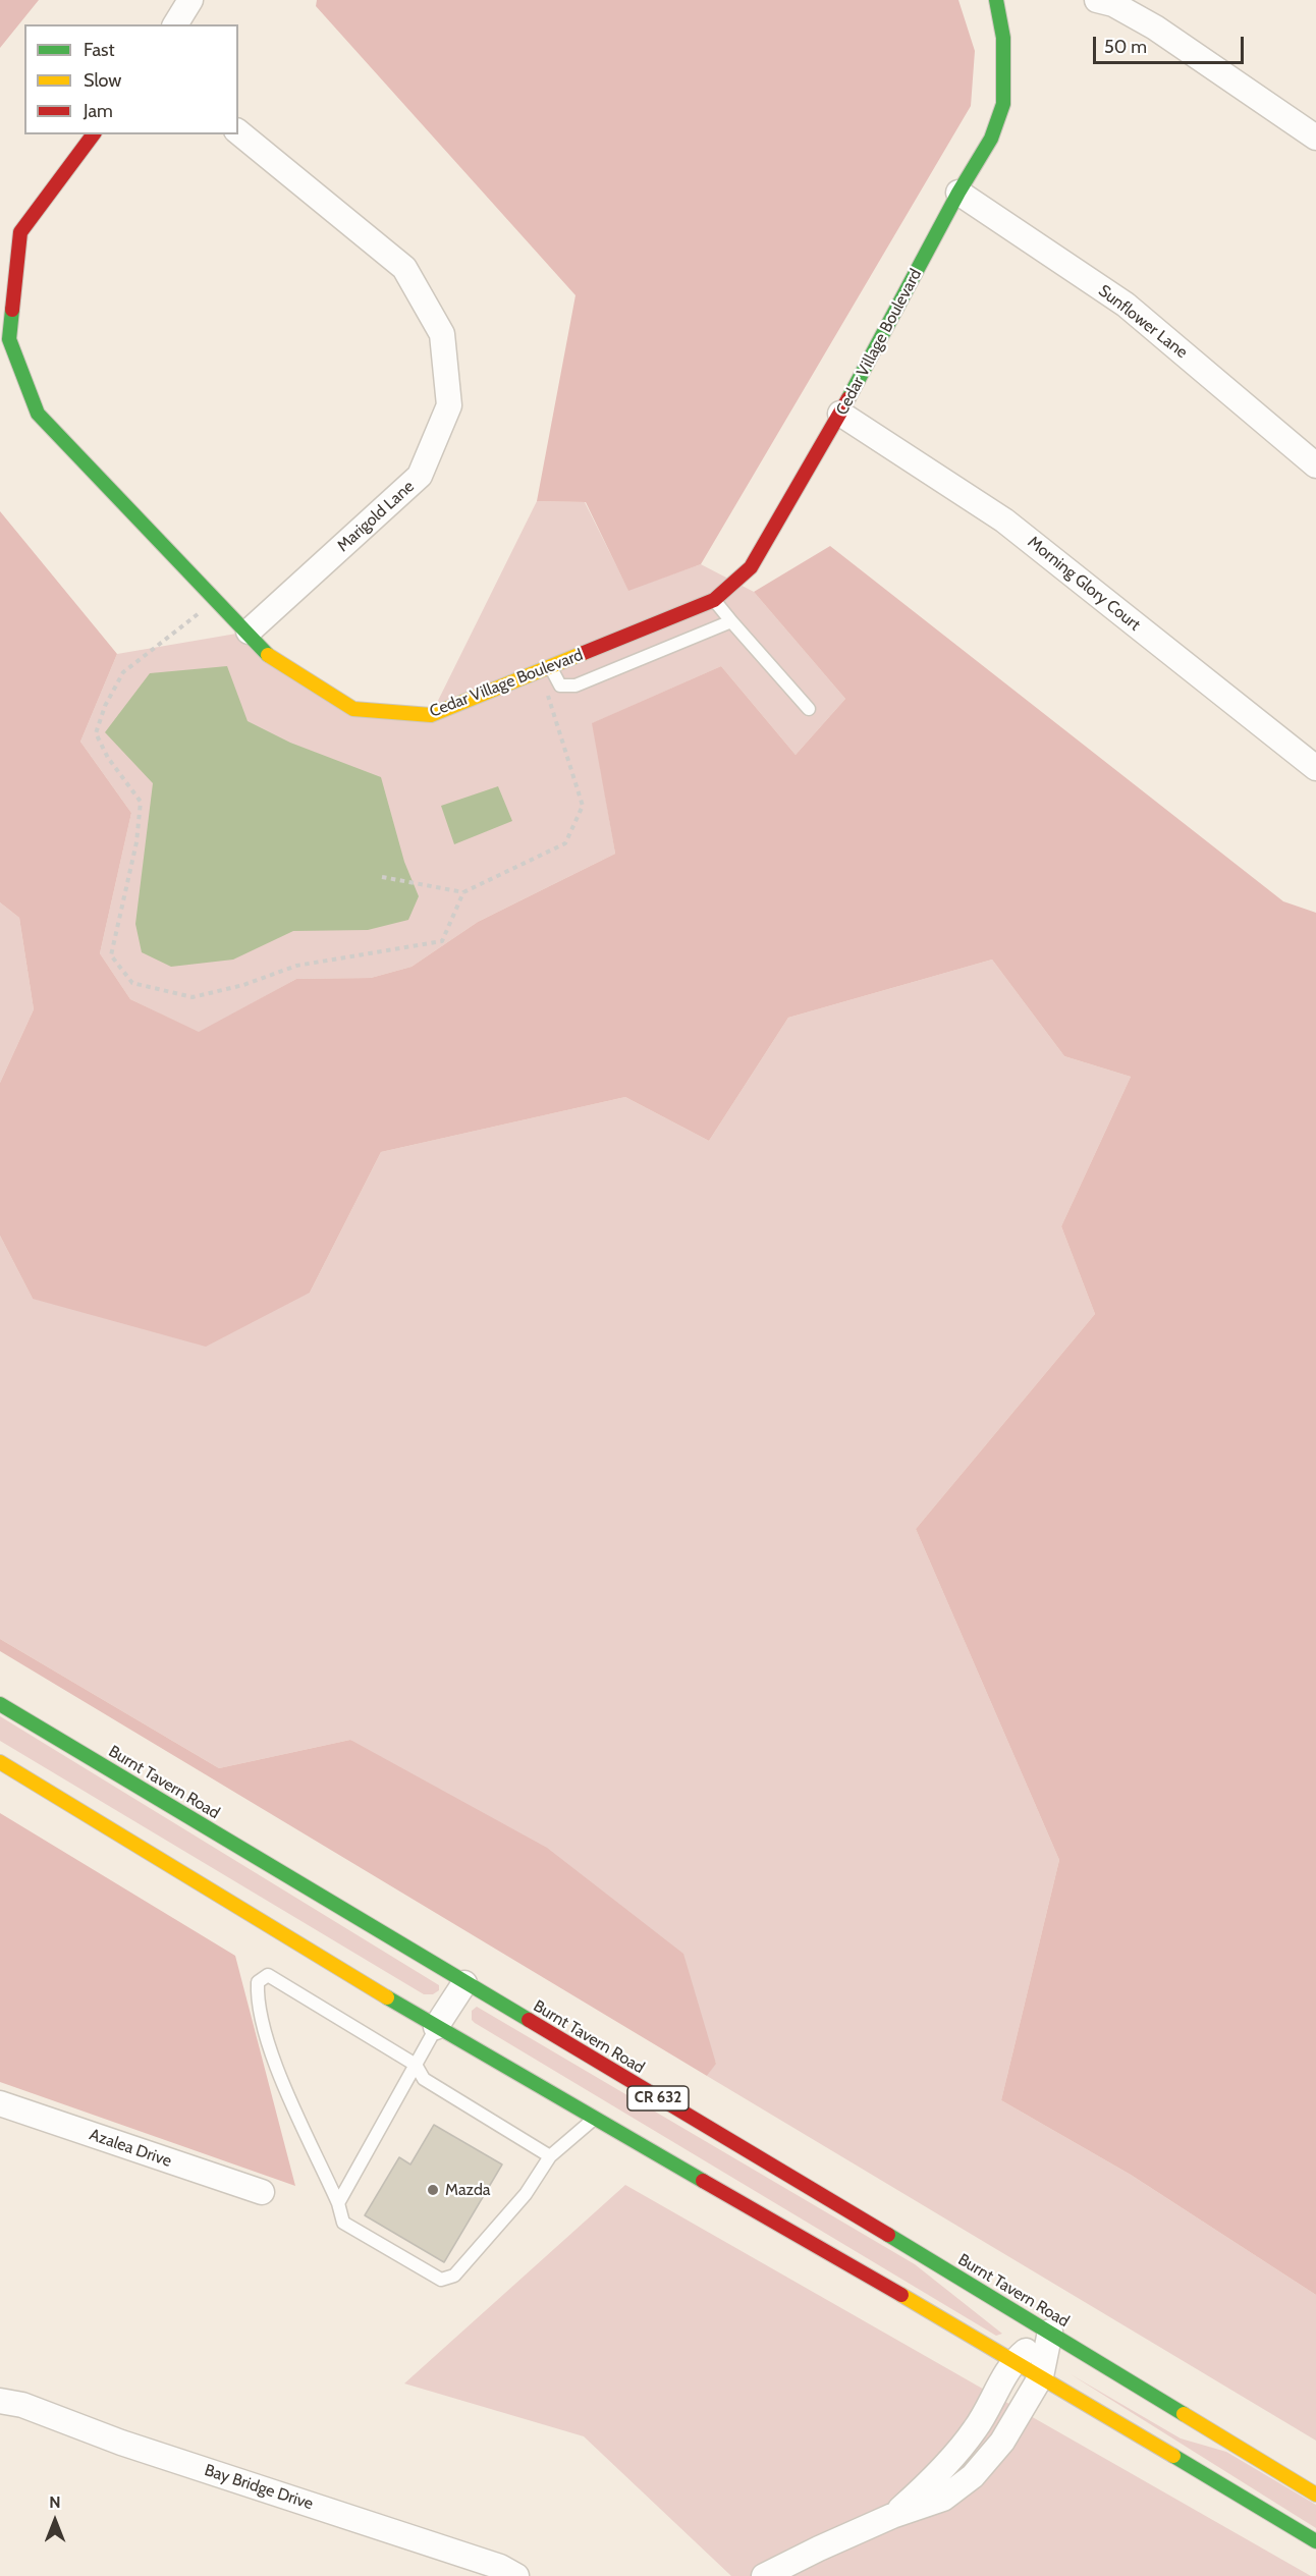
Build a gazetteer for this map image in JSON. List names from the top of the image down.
{
  "streets": {
    "main road": ["Cedar Village Boulevard", "Burnt Tavern Road", "CR 632"],
    "street": [
      "Sunflower Lane",
      "Marigold Lane",
      "Morning Glory Court",
      "Azalea Drive",
      "Bay Bridge Drive"
    ]
  },
  "crossings": [
    ["Sunflower Lane", "Cedar Village Boulevard"],
    ["Cedar Village Boulevard", "Marigold Lane"],
    ["Cedar Village Boulevard", "Morning Glory Court"]
  ],
  "places": ["Mazda"],
  "legend": ["Fast", "Slow", "Jam"],
  "scale_bar": "50 m",
  "north": "top"
}
